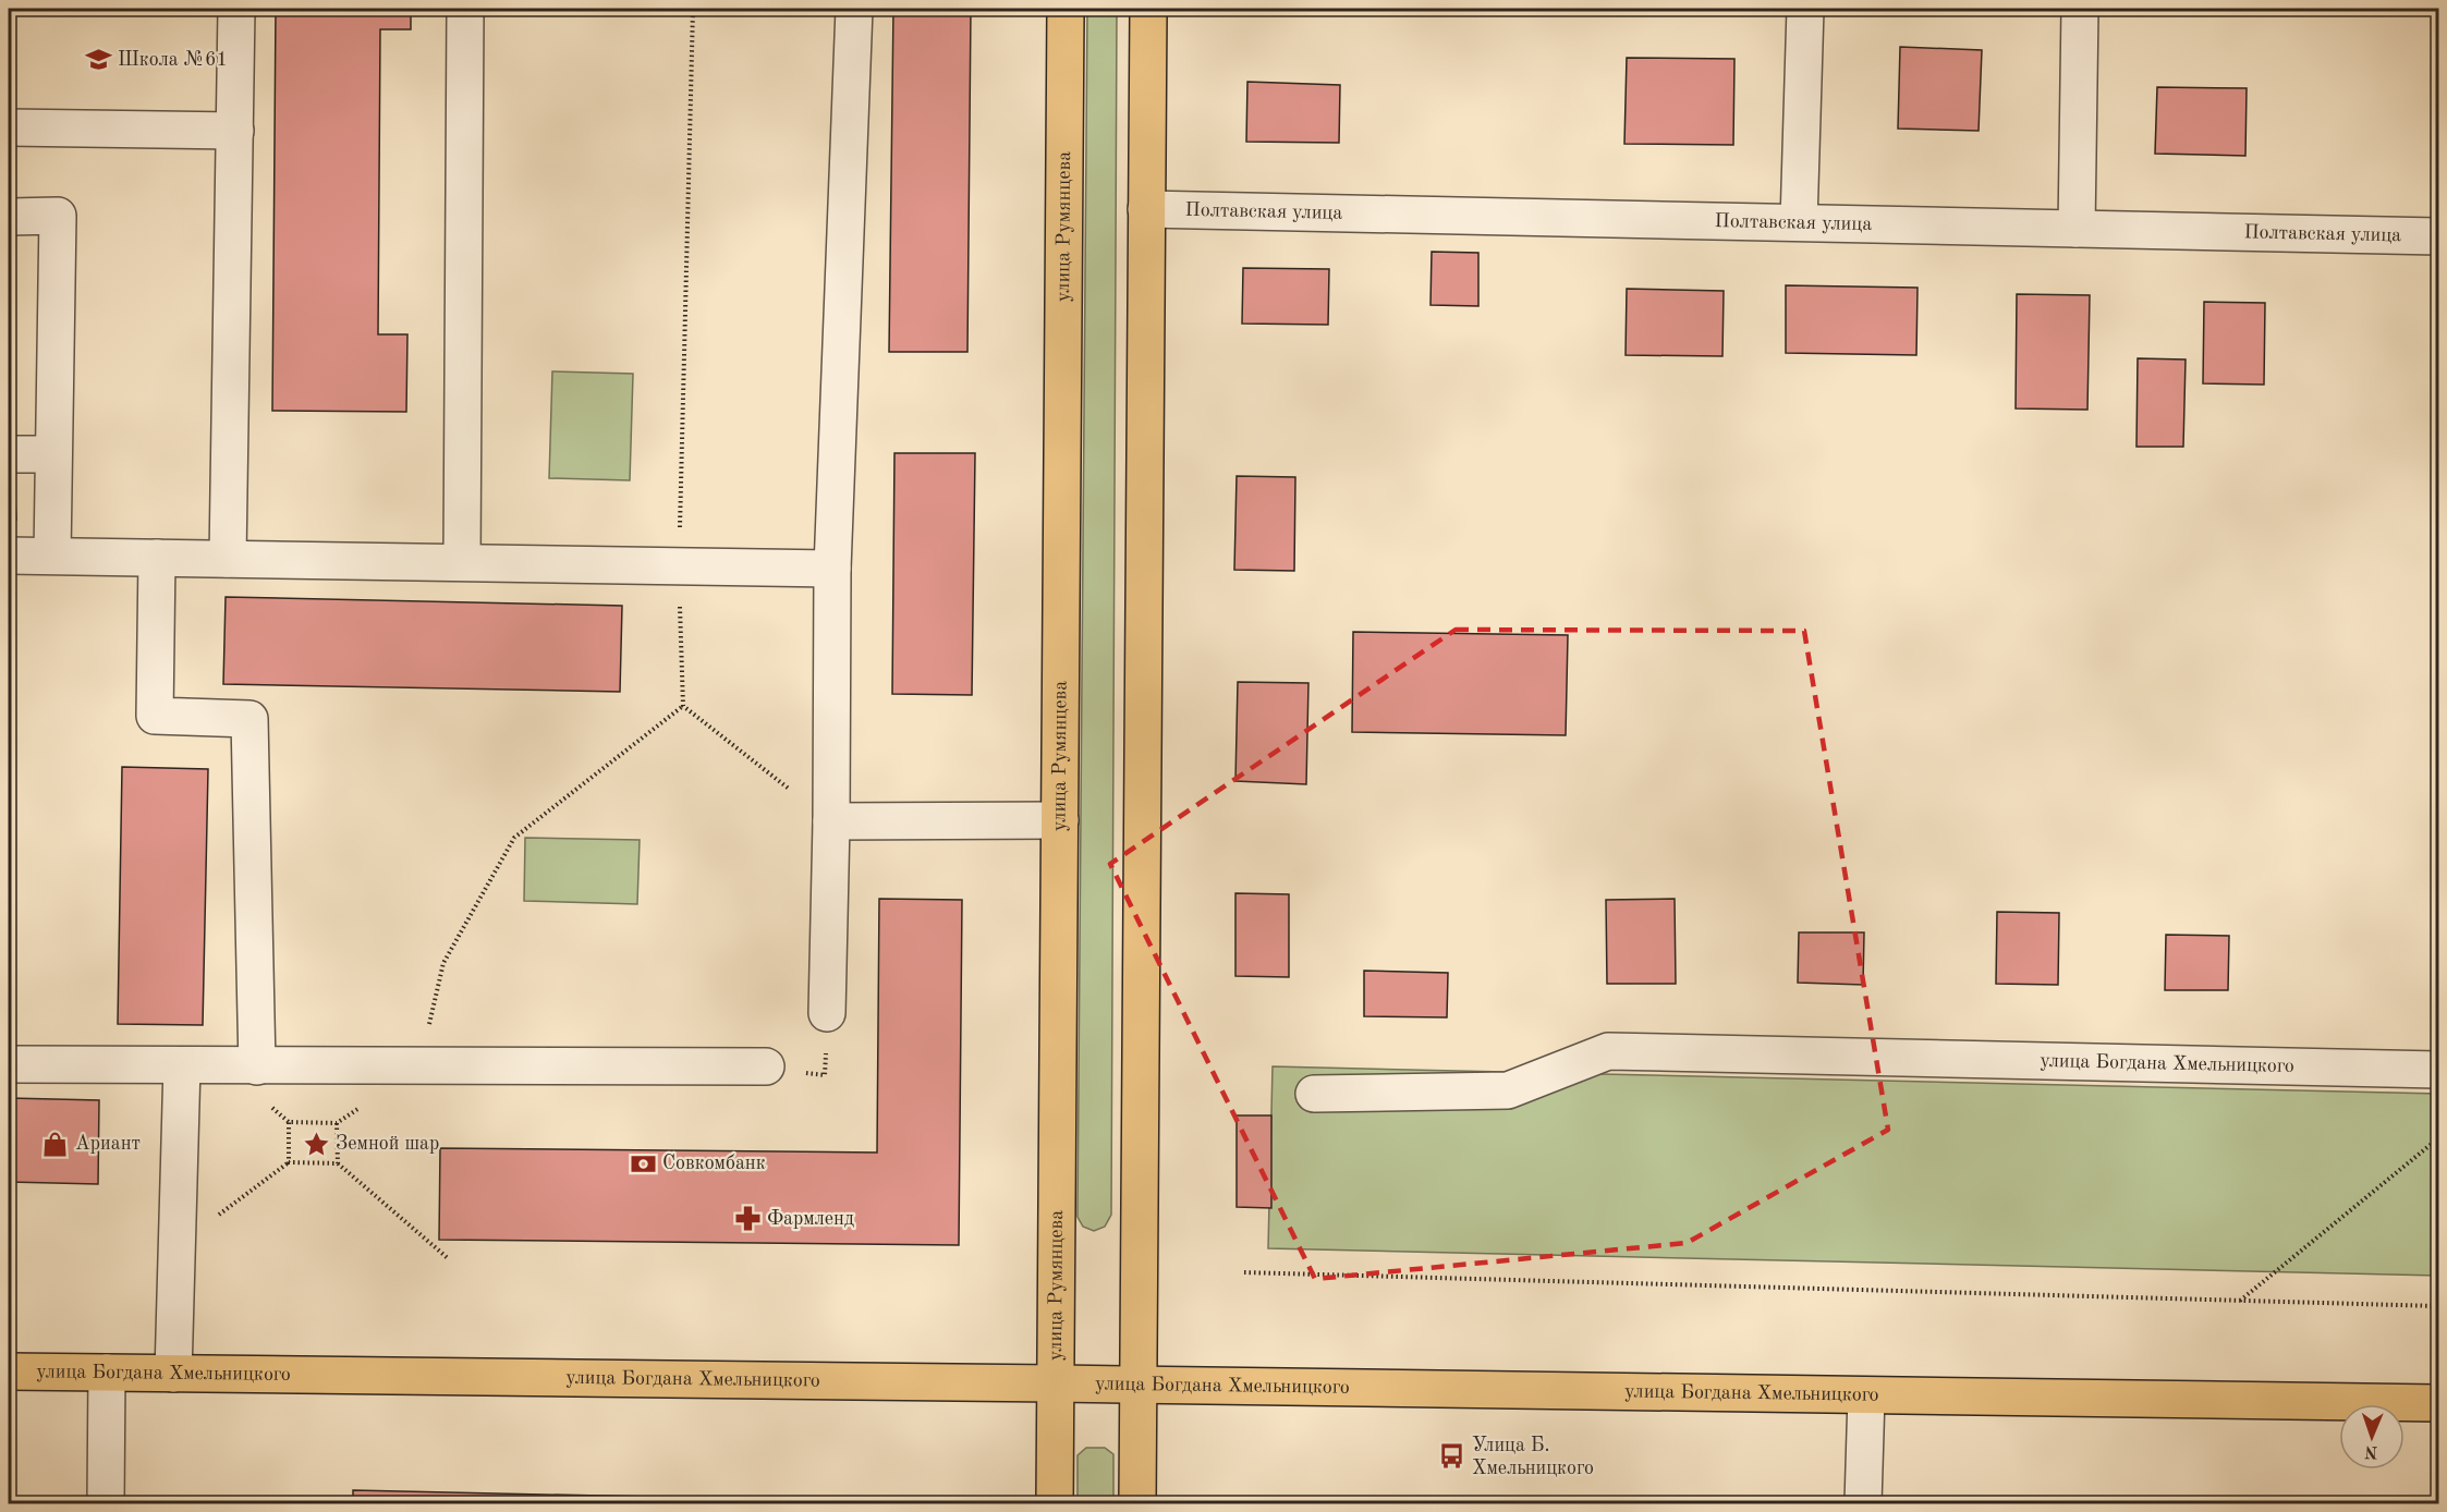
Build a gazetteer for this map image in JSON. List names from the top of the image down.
{
  "streets": {
    "main road": ["улица Румянцева", "улица Богдана Хмельницкого"],
    "street": ["Полтавская улица"]
  },
  "crossings": [
    ["улица Румянцева", "улица Богдана Хмельницкого"]
  ],
  "places": {
    "school or university": ["Школа №61"],
    "shop": ["Ариант"],
    "place": ["Земной шар"],
    "bank": ["Совкомбанк"],
    "pharmacy": ["Фармленд"],
    "bus stop": ["Улица Б. Хмельницкого"]
  },
  "north": "bottom"
}
